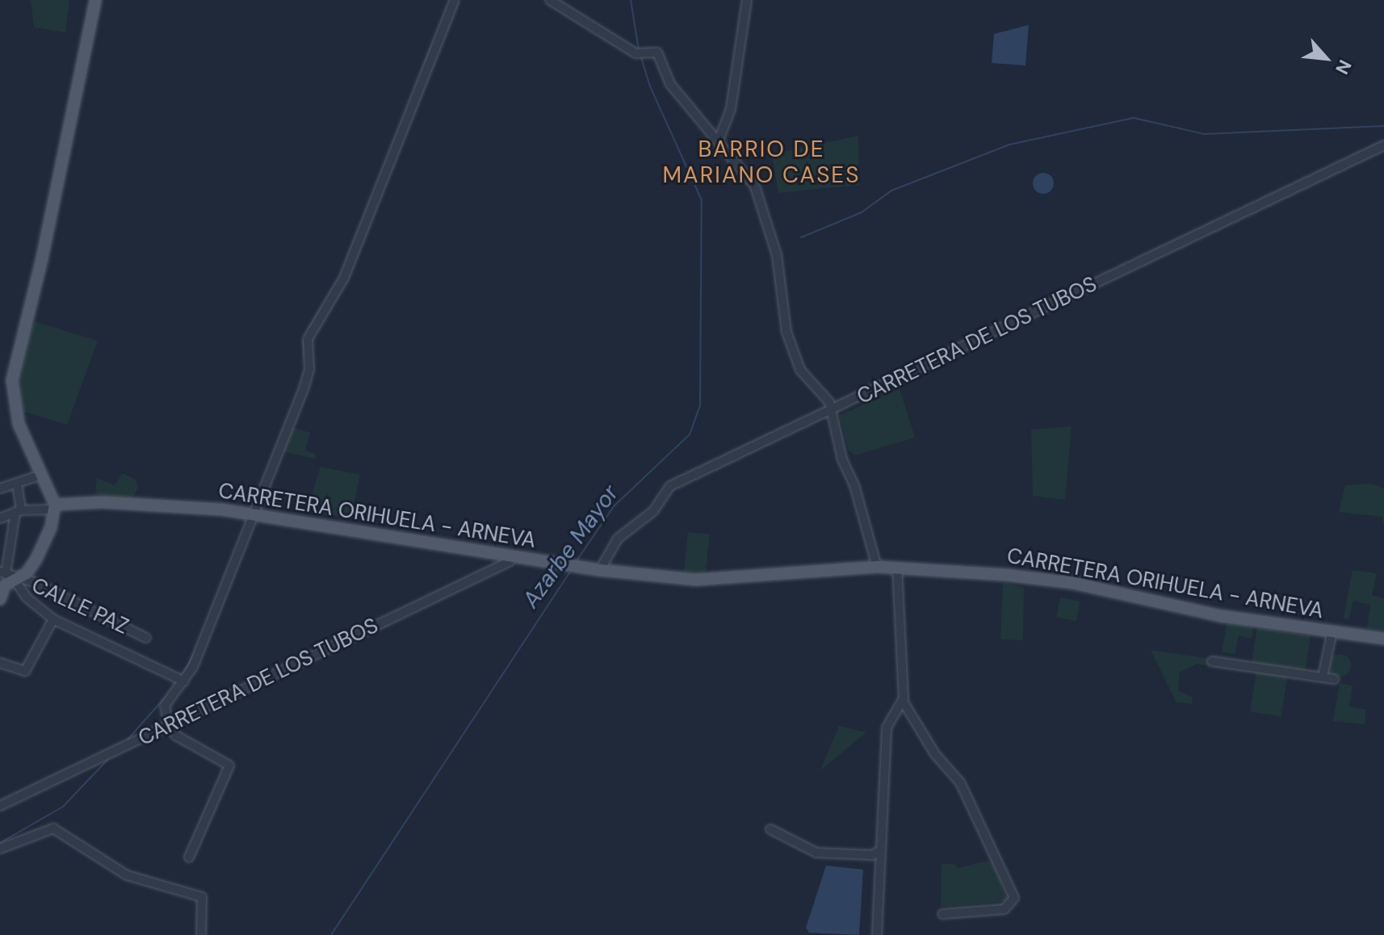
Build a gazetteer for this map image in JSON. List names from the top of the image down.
{
  "streets": {
    "main road": ["CARRETERA ORIHUELA - ARNEVA"],
    "street": ["CARRETERA DE LOS TUBOS", "CALLE PAZ"]
  },
  "crossings": [
    ["CARRETERA DE LOS TUBOS", "CARRETERA ORIHUELA - ARNEVA"]
  ],
  "districts": ["BARRIO DE MARIANO CASES"],
  "water": ["Azarbe Mayor"],
  "north": "bottom right"
}
